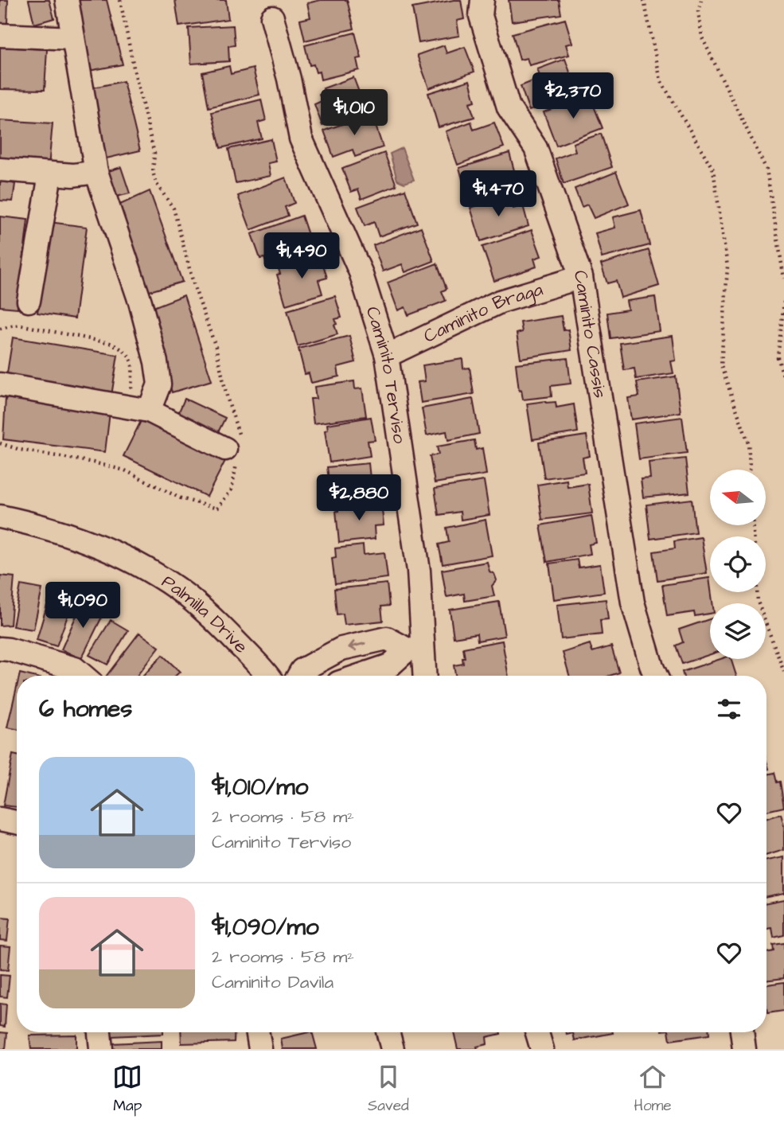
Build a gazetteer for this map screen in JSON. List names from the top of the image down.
{
  "streets": {
    "street": [
      "Caminito Braga",
      "Caminito Cassis",
      "Caminito Terviso",
      "Palmilla Drive"
    ]
  },
  "crossings": [
    ["Caminito Braga", "Caminito Cassis"],
    ["Caminito Braga", "Caminito Terviso"]
  ],
  "north": "left",
  "page": {
    "price": [
      "$2,370",
      "$1,010",
      "$1,470",
      "$1,490",
      "$2,880",
      "$1,090"
    ],
    "heading": "6 homes",
    "list": [
      {
        "name": "$1,010/mo",
        "note": "2 rooms · 58 m² · Caminito Terviso"
      },
      {
        "name": "$1,090/mo",
        "note": "2 rooms · 58 m² · Caminito Davila"
      }
    ],
    "tabs": ["Map", "Saved", "Home"]
  }
}
